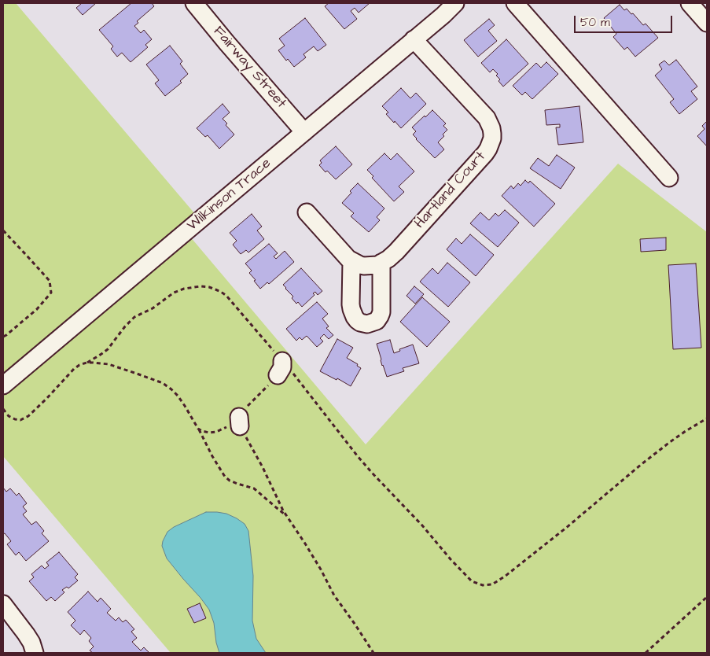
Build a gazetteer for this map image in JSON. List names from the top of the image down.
{
  "streets": {
    "street": ["Fairway Street", "Hartland Court", "Wilkinson Trace"]
  },
  "crossings": [
    ["Fairway Street", "Wilkinson Trace"],
    ["Hartland Court", "Wilkinson Trace"]
  ],
  "scale_bar": "50 m"
}
